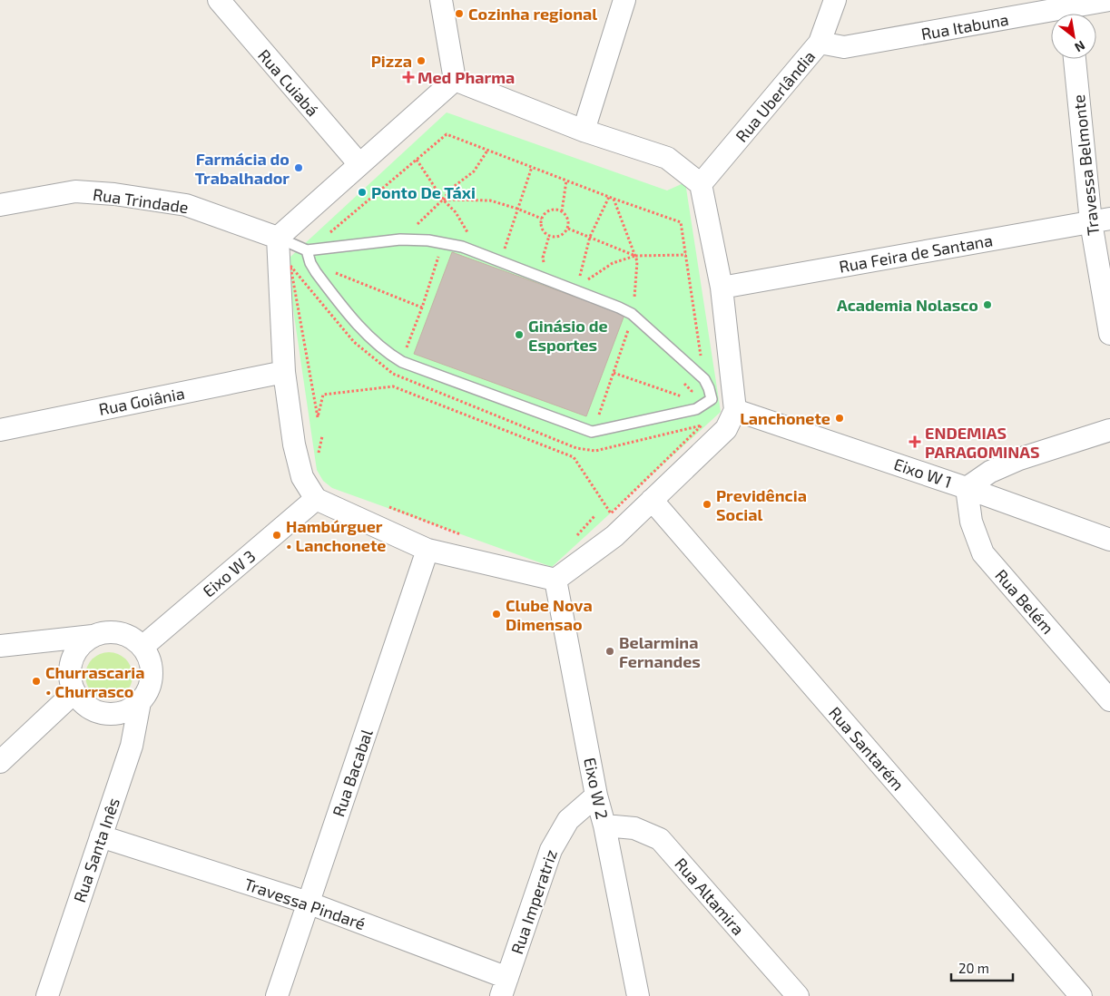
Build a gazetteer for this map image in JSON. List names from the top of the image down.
{
  "streets": {
    "street": [
      "Rua Itabuna",
      "Rua Cuiabá",
      "Rua Uberlândia",
      "Travessa Belmonte",
      "Rua Trindade",
      "Rua Feira de Santana",
      "Rua Goiânia",
      "Eixo W 1",
      "Eixo W 3",
      "Rua Belém",
      "Rua Santarém",
      "Rua Bacabal",
      "Eixo W 2",
      "Rua Santa Inês",
      "Rua Altamira",
      "Rua Imperatriz",
      "Travessa Pindaré"
    ]
  },
  "crossings": [
    ["Rua Itabuna", "Rua Uberlândia"],
    ["Travessa Belmonte", "Rua Feira de Santana"],
    ["Eixo W 1", "Rua Belém"],
    ["Eixo W 3", "Rua Santa Inês"],
    ["Rua Bacabal", "Travessa Pindaré"],
    ["Eixo W 2", "Rua Altamira"],
    ["Eixo W 2", "Rua Imperatriz"],
    ["Rua Santa Inês", "Travessa Pindaré"],
    ["Rua Imperatriz", "Travessa Pindaré"]
  ],
  "places": {
    "other": [
      "Cozinha regional",
      "Pizza",
      "Farmácia do Trabalhador",
      "Ponto De Táxi",
      "Academia Nolasco",
      "Ginásio de Esportes",
      "Lanchonete",
      "Previdência Social",
      "Hambúrguer • Lanchonete",
      "Clube Nova Dimensao",
      "Belarmina Fernandes",
      "Churrascaria • Churrasco"
    ],
    "health": ["Med Pharma", "ENDEMIAS PARAGOMINAS"]
  },
  "scale_bar": "20 m",
  "north": "bottom right"
}
